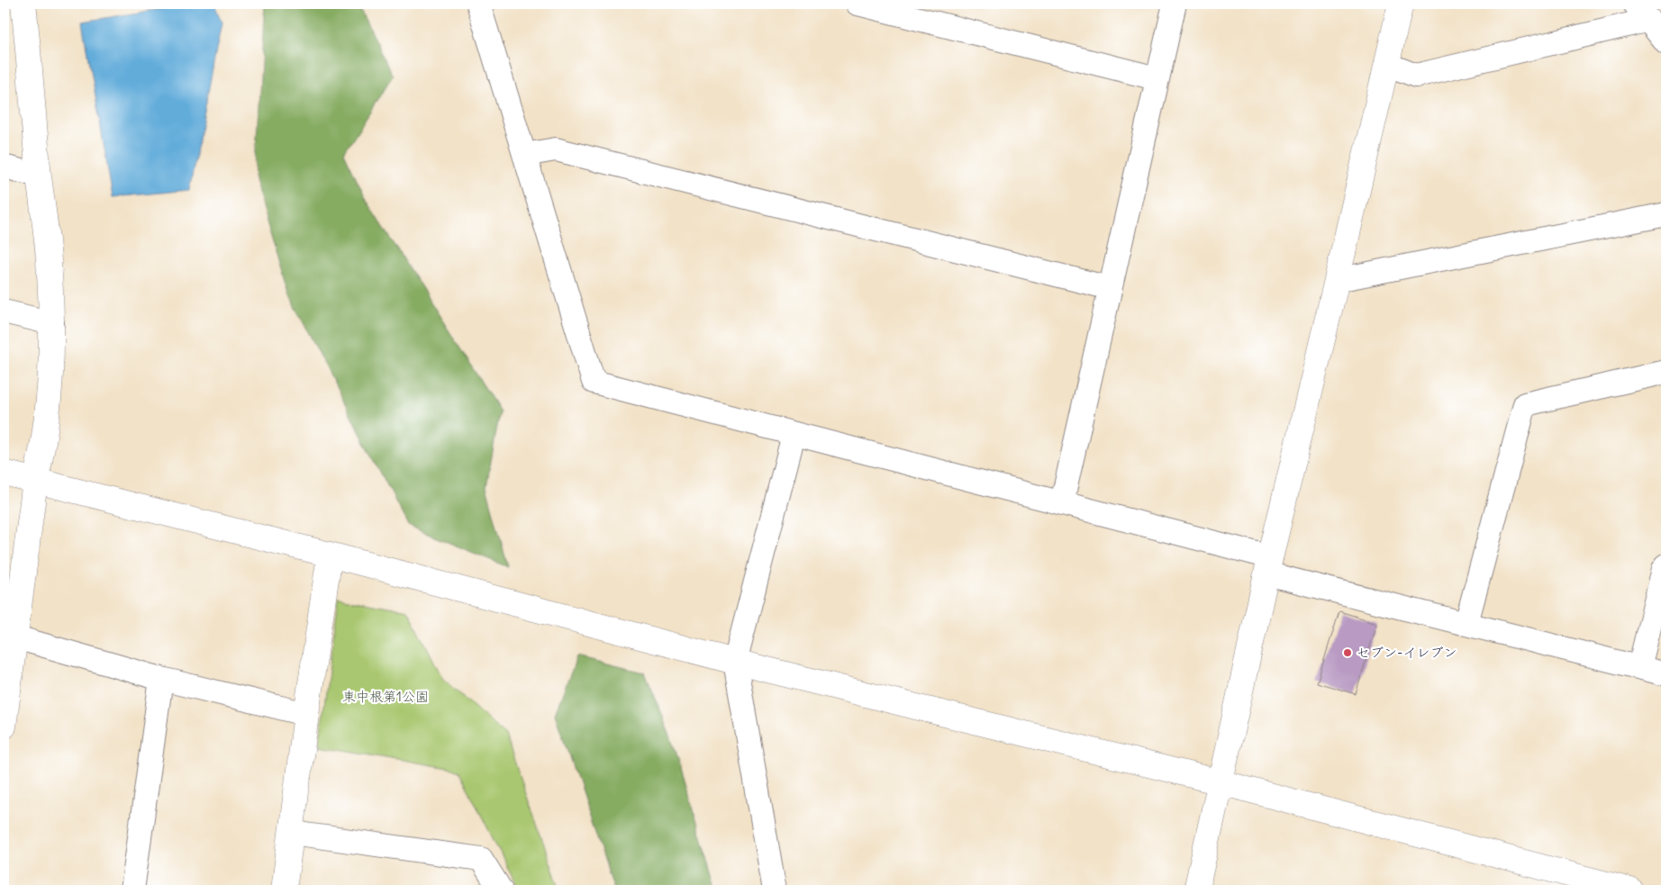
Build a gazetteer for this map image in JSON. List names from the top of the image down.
{
  "parks": ["東中根第1公園"],
  "places": ["セブン-イレブン"]
}
